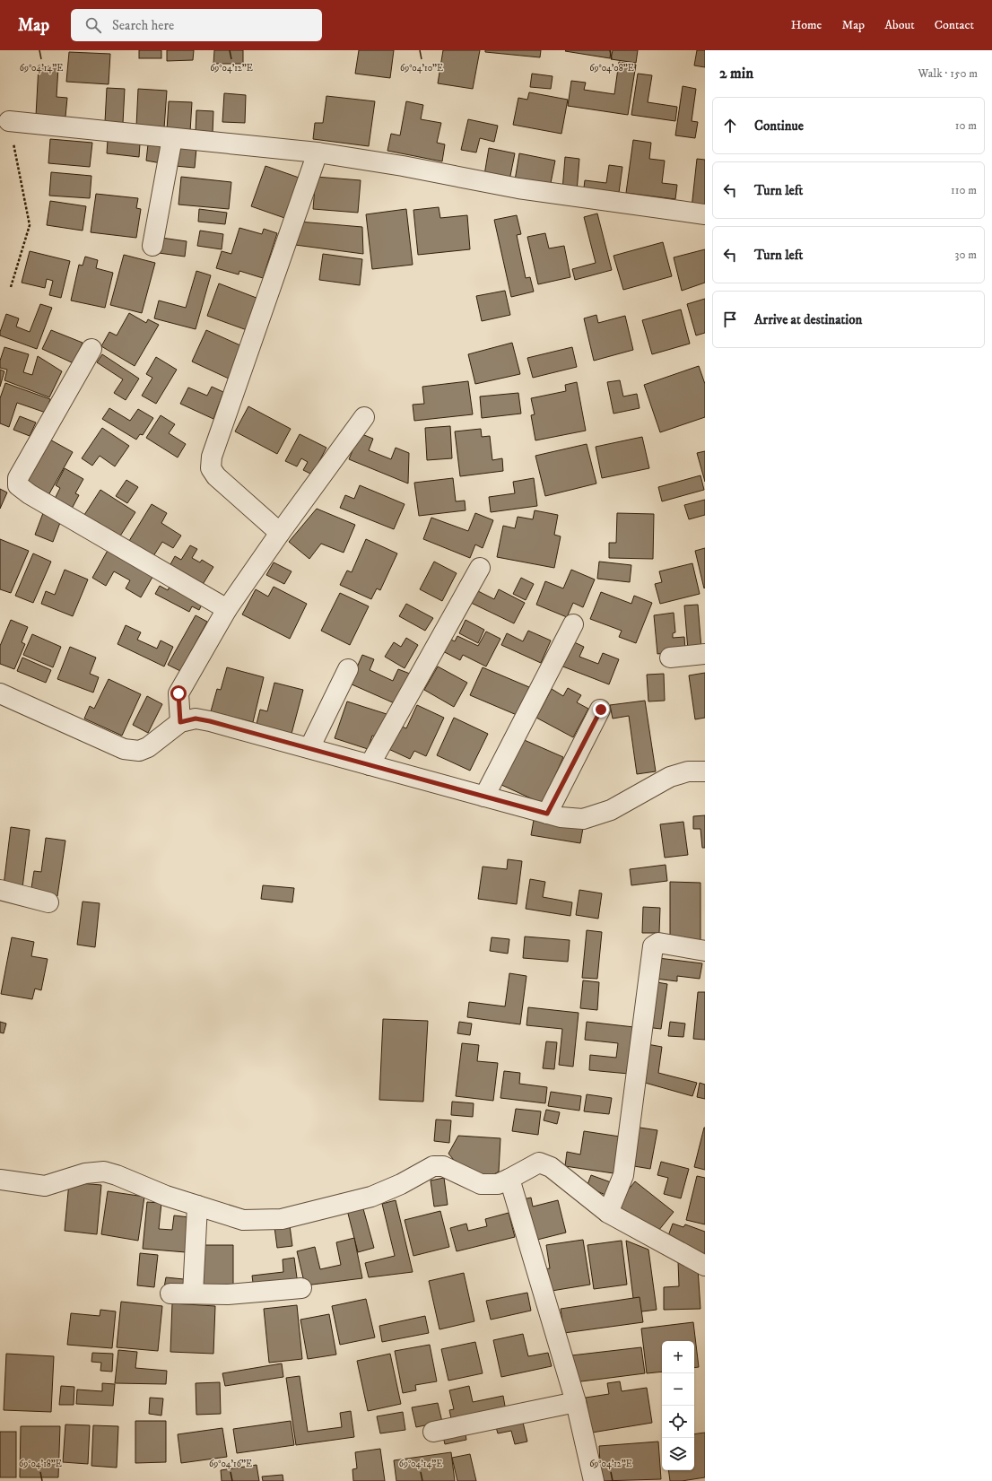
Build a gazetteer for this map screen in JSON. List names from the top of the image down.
{
  "page": {
    "header": "Map",
    "search": "Search here",
    "nav": [
      "Home",
      "Map",
      "About",
      "Contact"
    ],
    "heading": ["2 min", "Walk · 150 m"],
    "list": [
      ["Continue", "10 m"],
      ["Turn left", "110 m"],
      ["Turn left", "30 m"],
      "Arrive at destination"
    ],
    "map_buttons": ["+", "−"]
  },
  "coordinates": [
    "69°04'14\"E",
    "69°04'12\"E",
    "69°04'10\"E",
    "69°04'08\"E",
    "69°04'18\"E",
    "69°04'16\"E"
  ]
}
